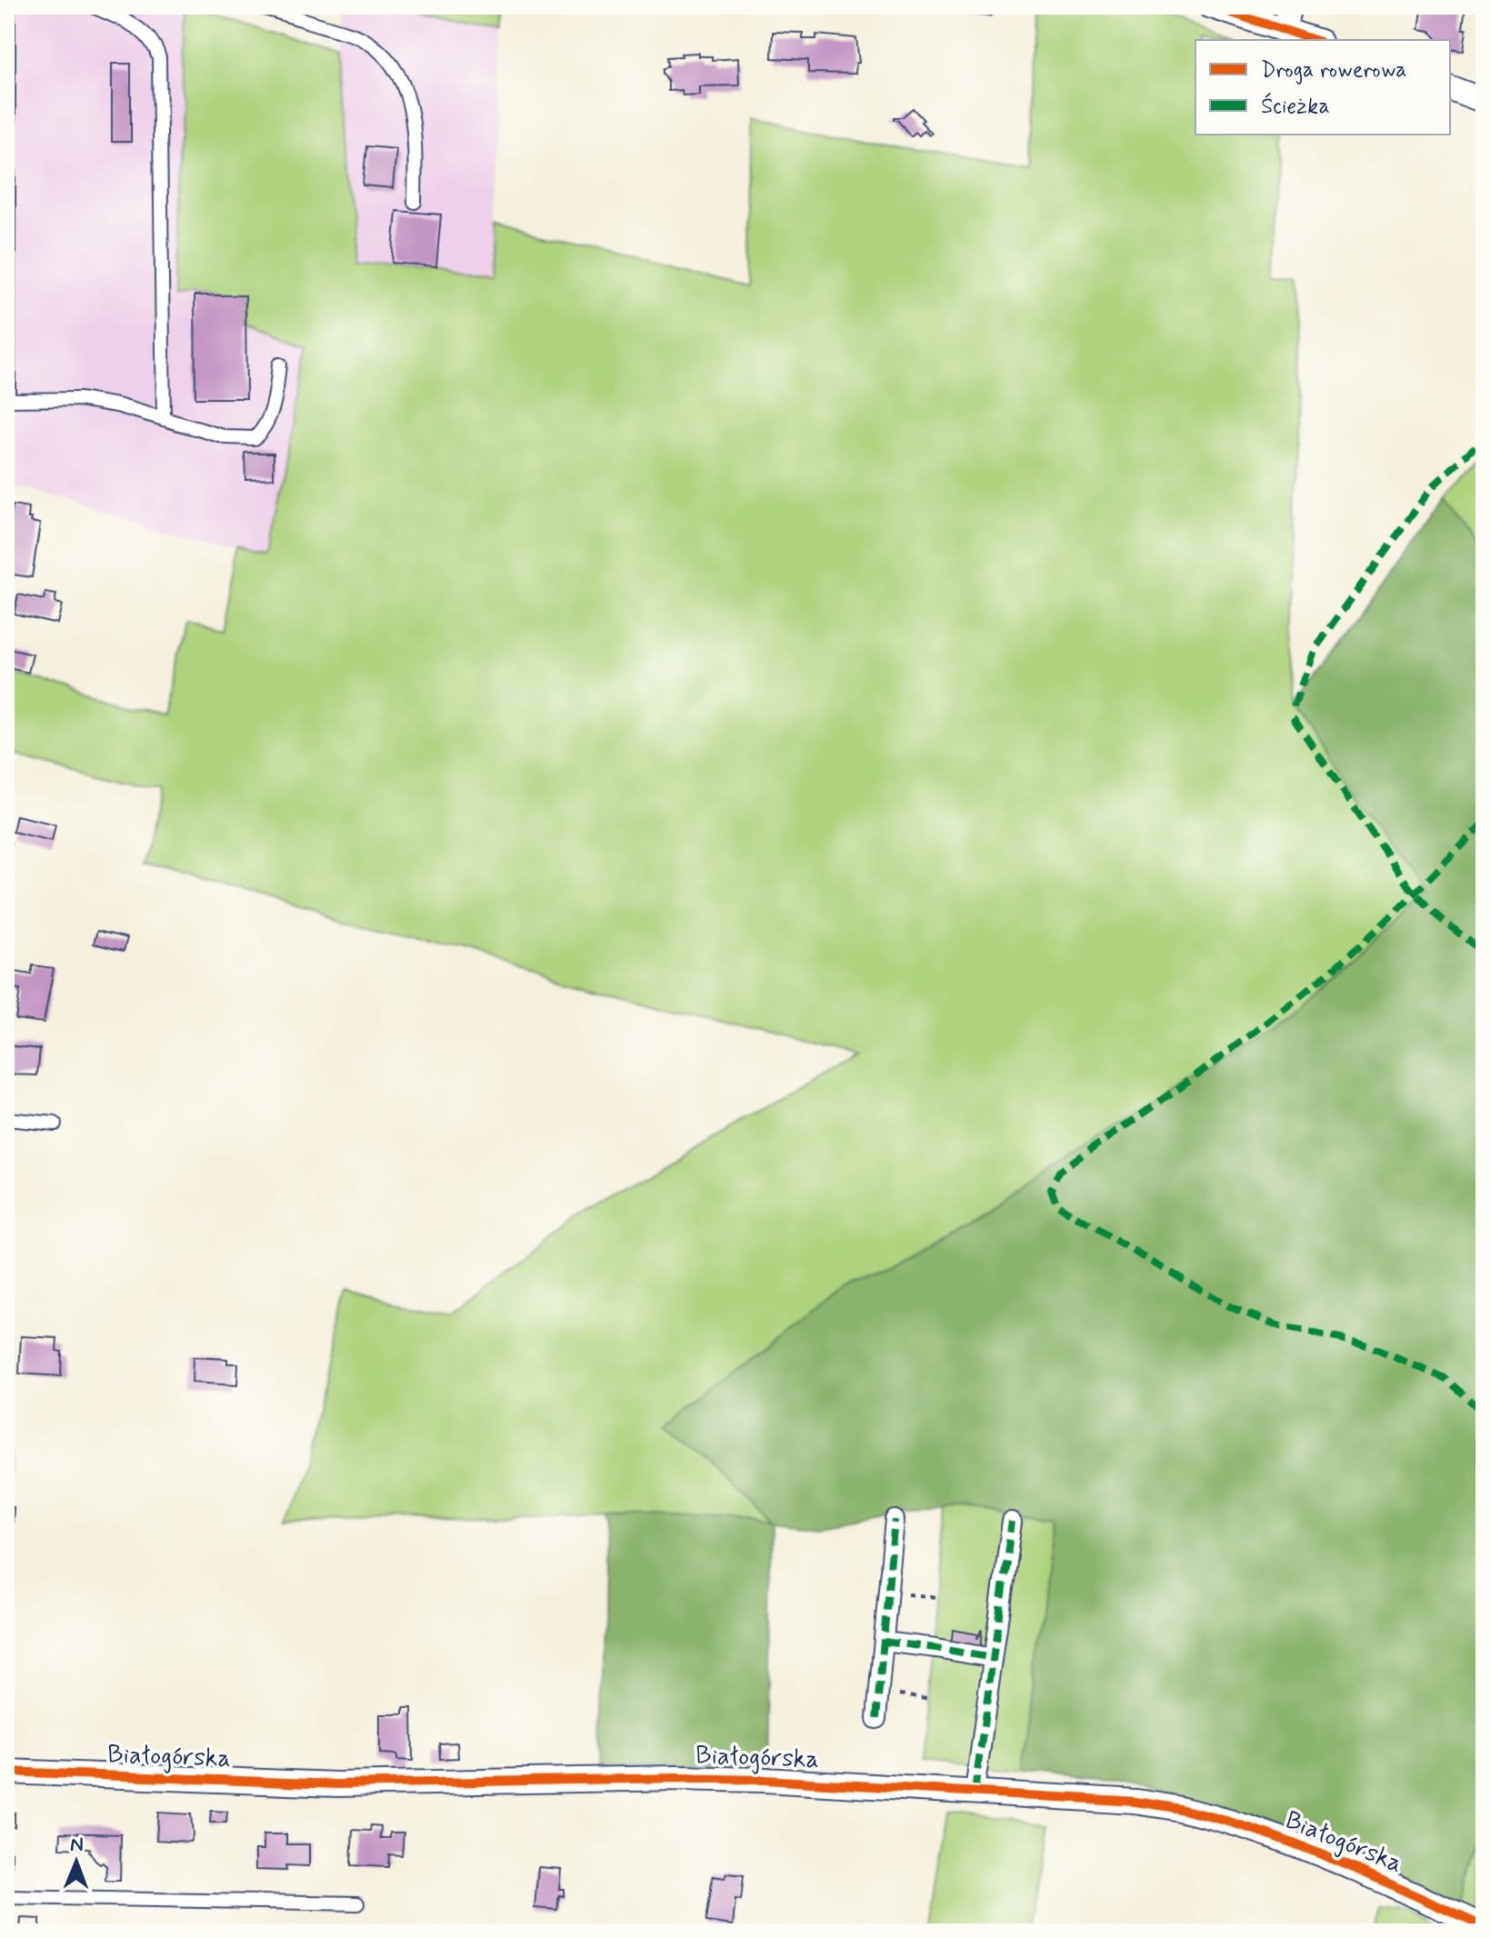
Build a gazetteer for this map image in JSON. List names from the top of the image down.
{
  "streets": {
    "street": ["Białogórska"]
  },
  "legend": ["Droga rowerowa", "Ścieżka"],
  "north": "top"
}
